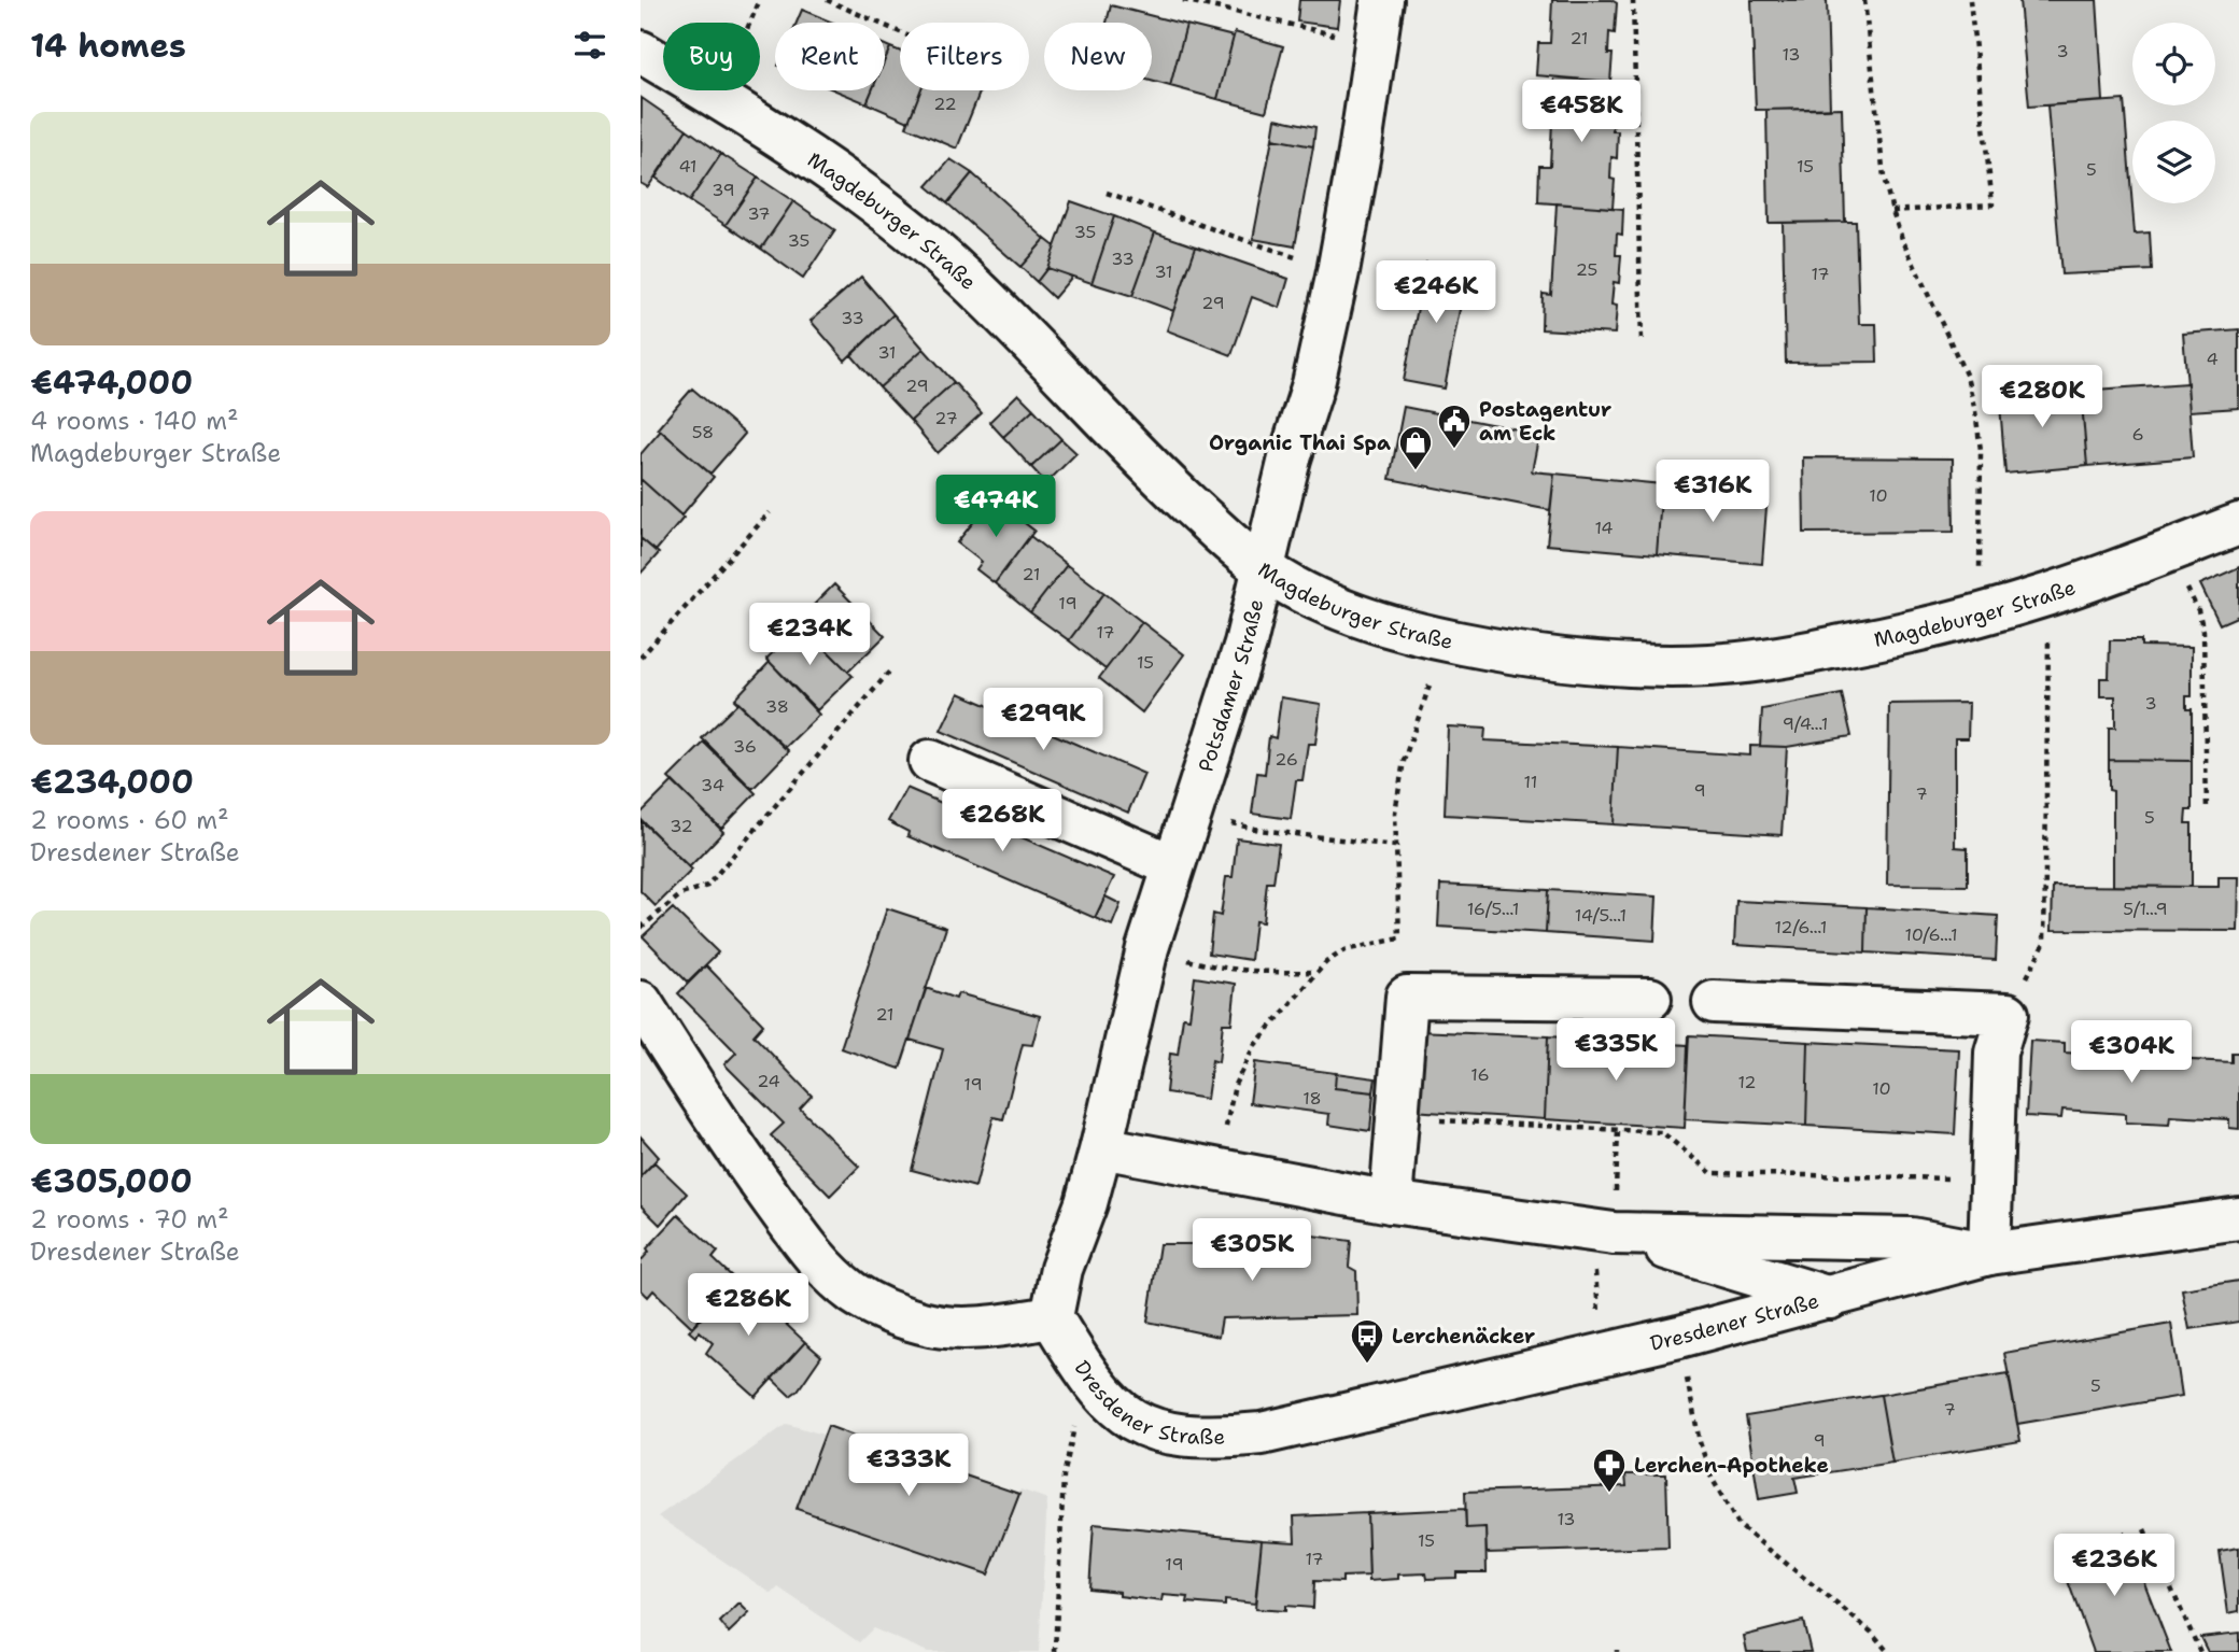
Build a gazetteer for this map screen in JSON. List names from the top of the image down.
{
  "streets": {
    "street": ["Magdeburger Straße", "Potsdamer Straße", "Dresdener Straße"]
  },
  "crossings": [
    ["Magdeburger Straße", "Potsdamer Straße"],
    ["Potsdamer Straße", "Dresdener Straße"]
  ],
  "places": {
    "public building": ["Postagentur am Eck"],
    "shop": ["Organic Thai Spa"],
    "bus stop": ["Lerchenäcker"],
    "pharmacy": ["Lerchen-Apotheke"]
  },
  "house_numbers": [
    "21",
    "3",
    "13",
    "22",
    "41",
    "15",
    "5",
    "39",
    "37",
    "35",
    "35",
    "33",
    "25",
    "31",
    "17",
    "29",
    "33",
    "31",
    "4",
    "29",
    "27",
    "58",
    "6",
    "10",
    "14",
    "21",
    "19",
    "17",
    "15",
    "3",
    "38",
    "9/4...1",
    "36",
    "26",
    "11",
    "34",
    "9",
    "7",
    "5",
    "32",
    "16/5...1",
    "5/1...9",
    "14/5...1",
    "12/6...1",
    "10/6...1",
    "21",
    "16",
    "24",
    "12",
    "19",
    "10",
    "18",
    "5",
    "7",
    "9",
    "13",
    "15",
    "17",
    "19"
  ],
  "page": {
    "heading": "14 homes",
    "chip": [
      "Buy",
      "Rent",
      "Filters",
      "New"
    ],
    "price": [
      "€458K",
      "€246K",
      "€280K",
      "€316K",
      "€474K",
      "€234K",
      "€299K",
      "€268K",
      "€335K",
      "€304K",
      "€305K",
      "€286K",
      "€333K",
      "€236K"
    ],
    "list": [
      {
        "name": "€474,000",
        "note": "4 rooms · 140 m² · Magdeburger Straße"
      },
      {
        "name": "€234,000",
        "note": "2 rooms · 60 m² · Dresdener Straße"
      },
      {
        "name": "€305,000",
        "note": "2 rooms · 70 m² · Dresdener Straße"
      }
    ]
  }
}
